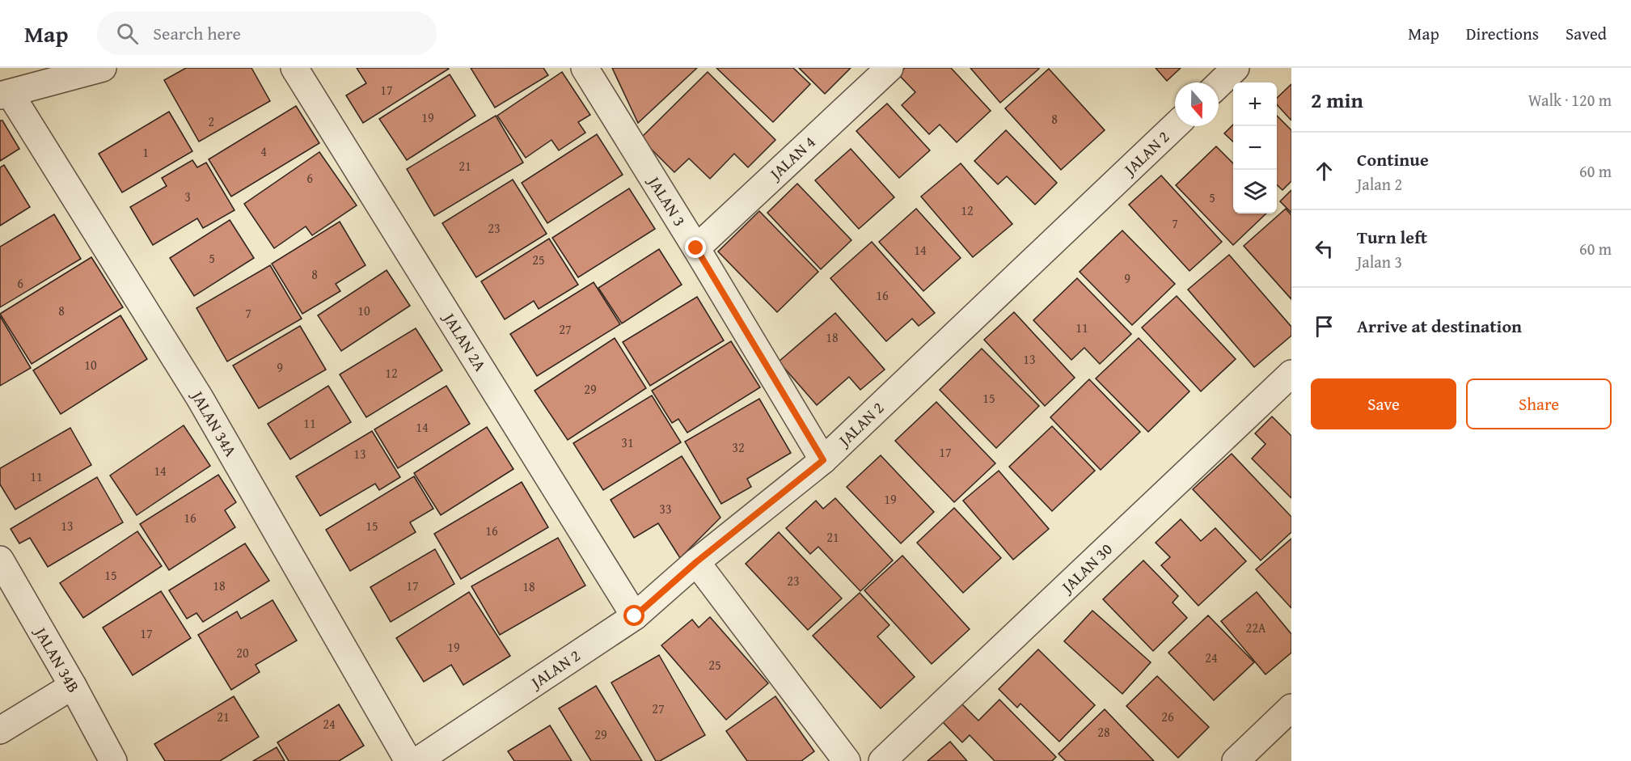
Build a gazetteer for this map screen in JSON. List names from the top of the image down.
{
  "streets": {
    "street": [
      "JALAN 2",
      "JALAN 4",
      "JALAN 3",
      "JALAN 2A",
      "JALAN 34A",
      "JALAN 30",
      "JALAN 34B"
    ]
  },
  "crossings": [
    ["JALAN 2", "JALAN 3"],
    ["JALAN 2", "JALAN 2A"],
    ["JALAN 4", "JALAN 3"]
  ],
  "house_numbers": [
    "17",
    "19",
    "8",
    "2",
    "4",
    "1",
    "21",
    "6",
    "3",
    "5",
    "12",
    "7",
    "23",
    "14",
    "5",
    "25",
    "8",
    "9",
    "6",
    "16",
    "8",
    "10",
    "7",
    "11",
    "27",
    "18",
    "13",
    "10",
    "9",
    "12",
    "29",
    "15",
    "11",
    "14",
    "31",
    "32",
    "17",
    "13",
    "14",
    "11",
    "19",
    "33",
    "16",
    "13",
    "15",
    "16",
    "21",
    "15",
    "23",
    "18",
    "17",
    "18",
    "22A",
    "17",
    "19",
    "20",
    "24",
    "25",
    "27",
    "21",
    "26",
    "24",
    "28",
    "29"
  ],
  "north": "bottom",
  "page": {
    "header": "Map",
    "search": "Search here",
    "nav": ["Map", "Directions", "Saved"],
    "heading": ["2 min", "Walk · 120 m"],
    "map_buttons": ["+", "−"],
    "list": [
      ["Continue", "Jalan 2", "60 m"],
      ["Turn left", "Jalan 3", "60 m"],
      "Arrive at destination"
    ],
    "buttons": ["Save", "Share"]
  }
}
